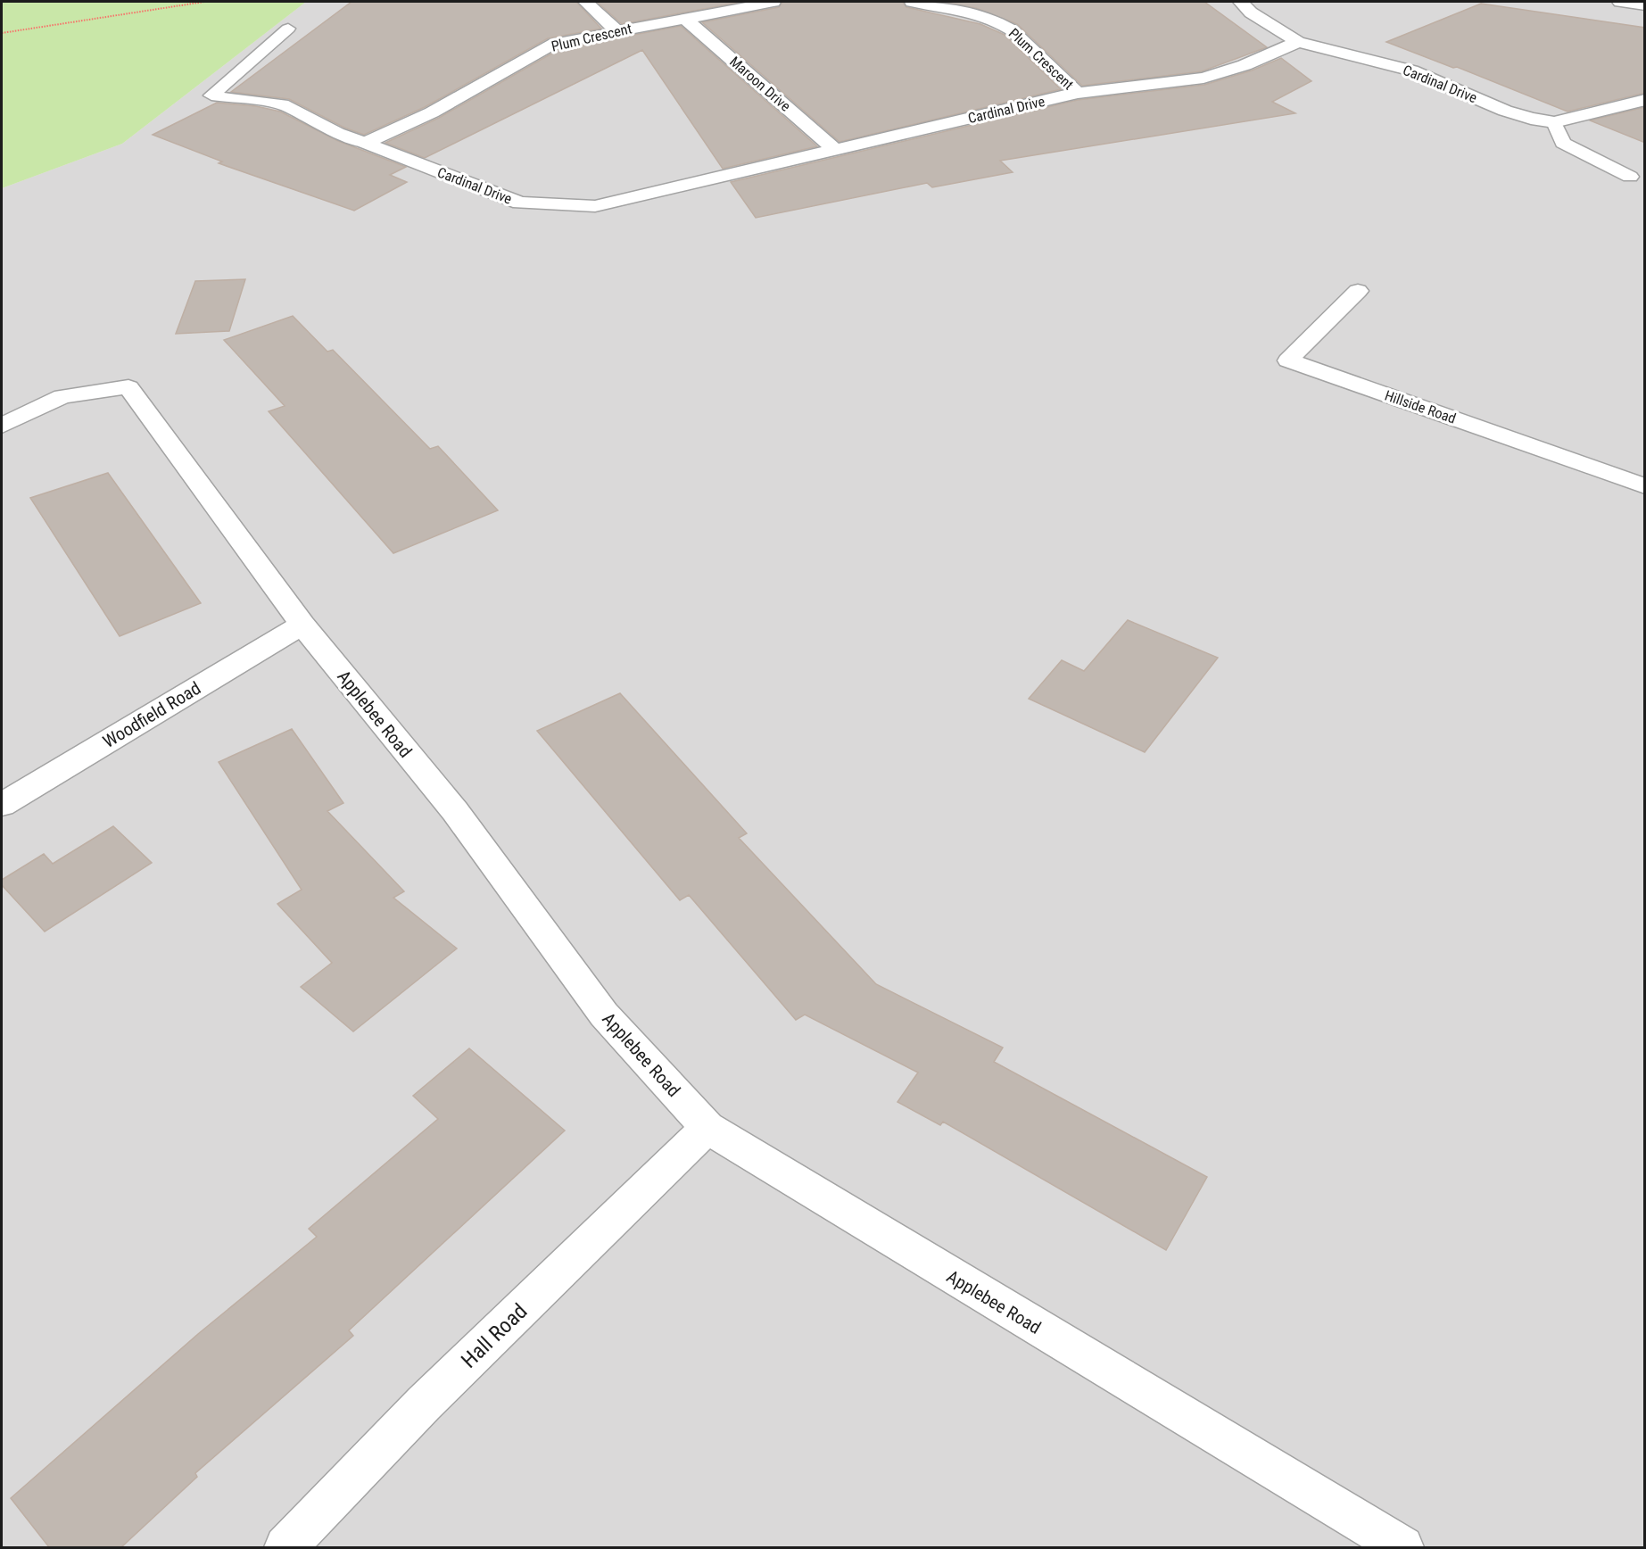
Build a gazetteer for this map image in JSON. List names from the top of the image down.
{
  "streets": {
    "street": [
      "Plum Crescent",
      "Maroon Drive",
      "Cardinal Drive",
      "Hillside Road",
      "Applebee Road",
      "Woodfield Road",
      "Hall Road"
    ]
  },
  "crossings": [
    ["Plum Crescent", "Maroon Drive"],
    ["Plum Crescent", "Cardinal Drive"],
    ["Maroon Drive", "Cardinal Drive"],
    ["Applebee Road", "Woodfield Road"],
    ["Applebee Road", "Hall Road"]
  ]
}
